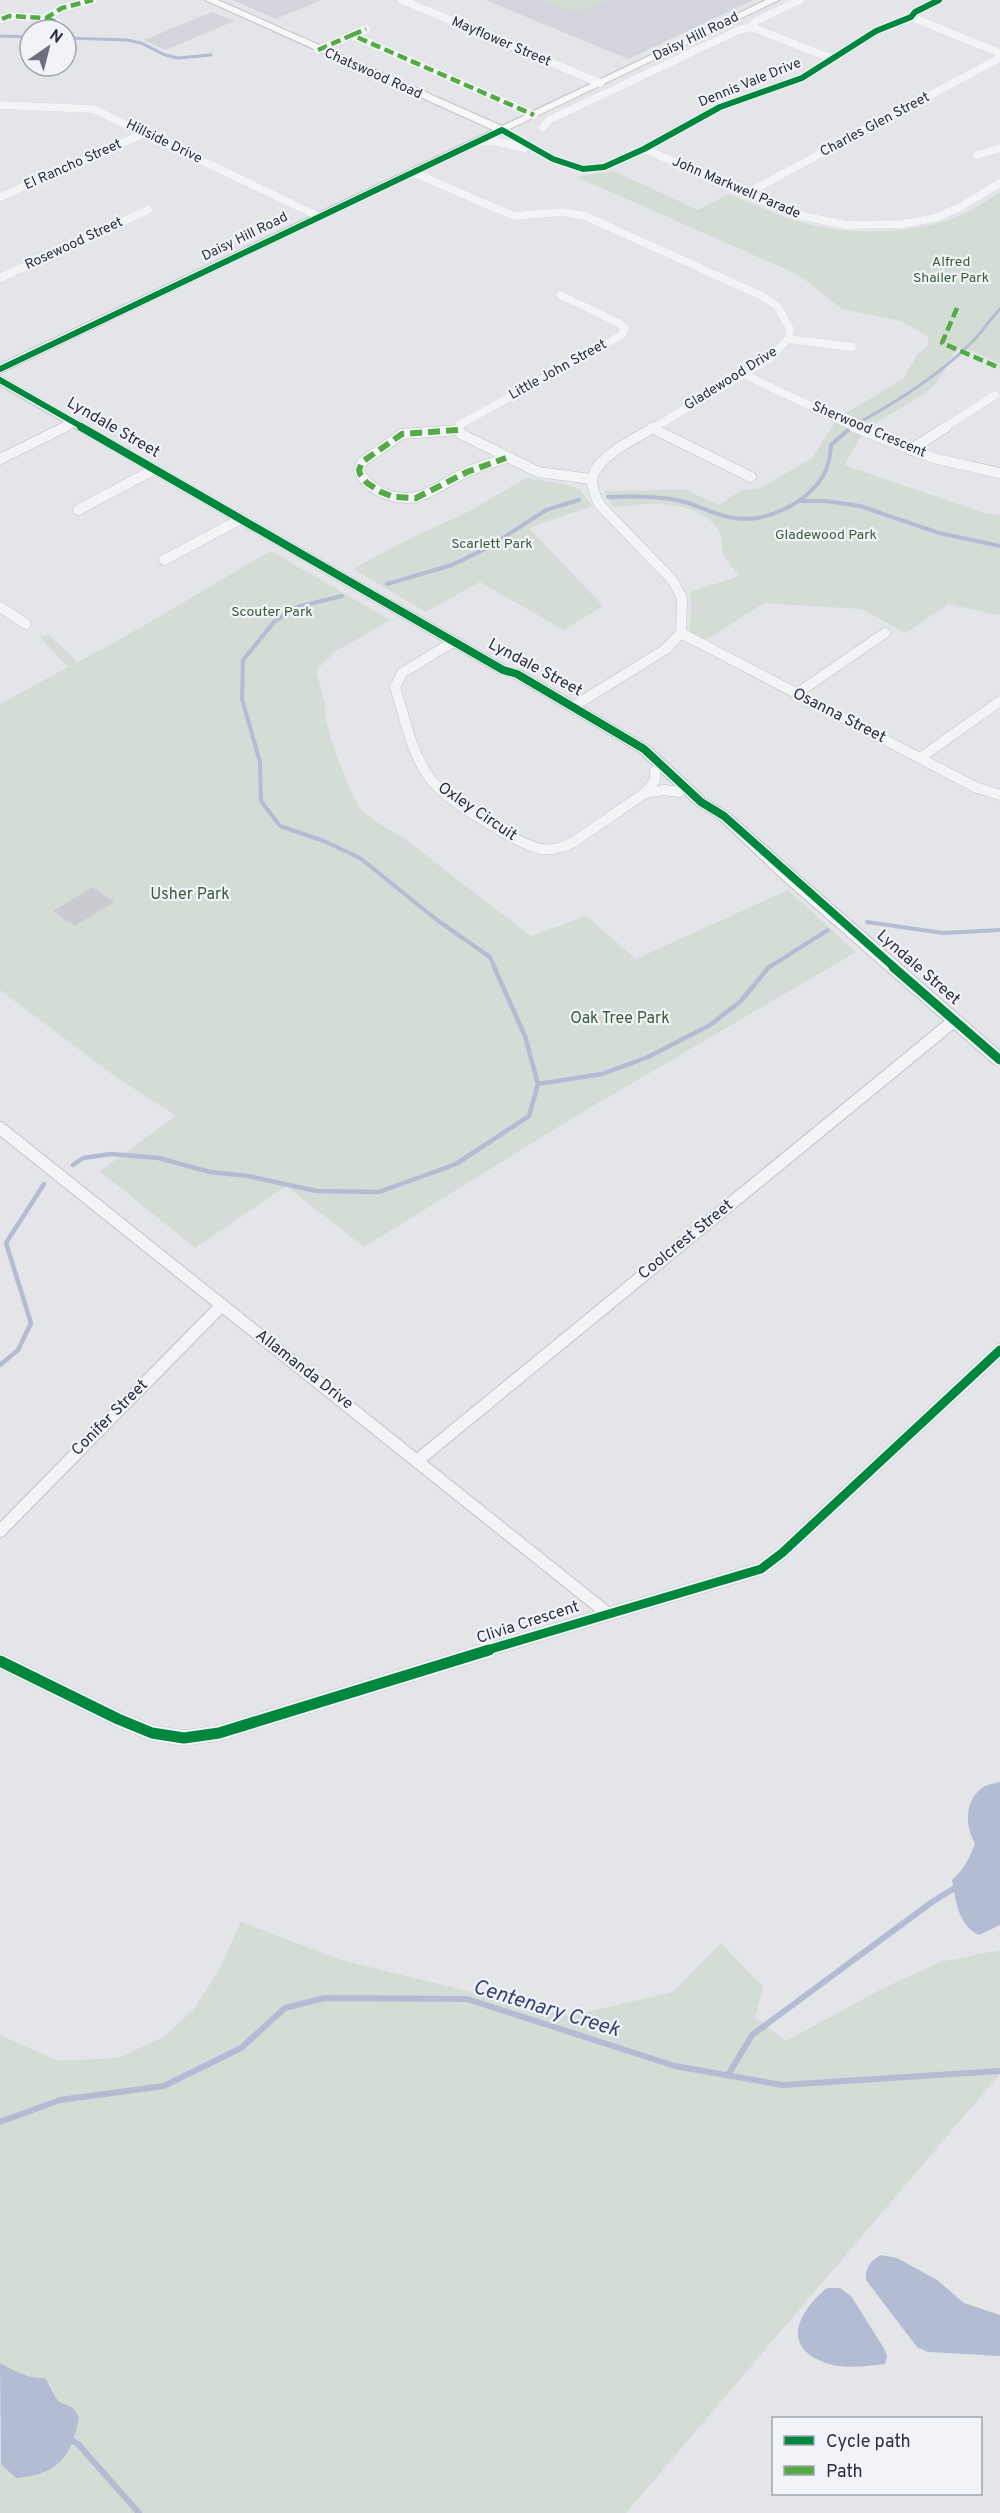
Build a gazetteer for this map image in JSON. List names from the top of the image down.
{
  "streets": {
    "street": [
      "Daisy Hill Road",
      "Mayflower Street",
      "Chatswood Road",
      "Dennis Vale Drive",
      "Charles Glen Street",
      "Hillside Drive",
      "El Rancho Street",
      "John Markwell Parade",
      "Rosewood Street",
      "Little John Street",
      "Gladewood Drive",
      "Lyndale Street",
      "Sherwood Crescent",
      "Osanna Street",
      "Oxley Circuit",
      "Coolcrest Street",
      "Allamanda Drive",
      "Conifer Street",
      "Clivia Crescent"
    ]
  },
  "crossings": [
    ["Daisy Hill Road", "Mayflower Street"],
    ["Daisy Hill Road", "Chatswood Road"],
    ["Daisy Hill Road", "Hillside Drive"],
    ["Daisy Hill Road", "Gladewood Drive"],
    ["Chatswood Road", "Dennis Vale Drive"],
    ["Dennis Vale Drive", "John Markwell Parade"],
    ["Charles Glen Street", "John Markwell Parade"],
    ["Hillside Drive", "El Rancho Street"],
    ["Gladewood Drive", "Sherwood Crescent"],
    ["Lyndale Street", "Oxley Circuit"],
    ["Lyndale Street", "Coolcrest Street"],
    ["Coolcrest Street", "Allamanda Drive"],
    ["Allamanda Drive", "Conifer Street"],
    ["Allamanda Drive", "Clivia Crescent"]
  ],
  "water": ["Centenary Creek"],
  "parks": [
    "Alfred Shailer Park",
    "Gladewood Park",
    "Scarlett Park",
    "Scouter Park",
    "Usher Park",
    "Oak Tree Park"
  ],
  "legend": ["Cycle path", "Path"],
  "north": "top right"
}
